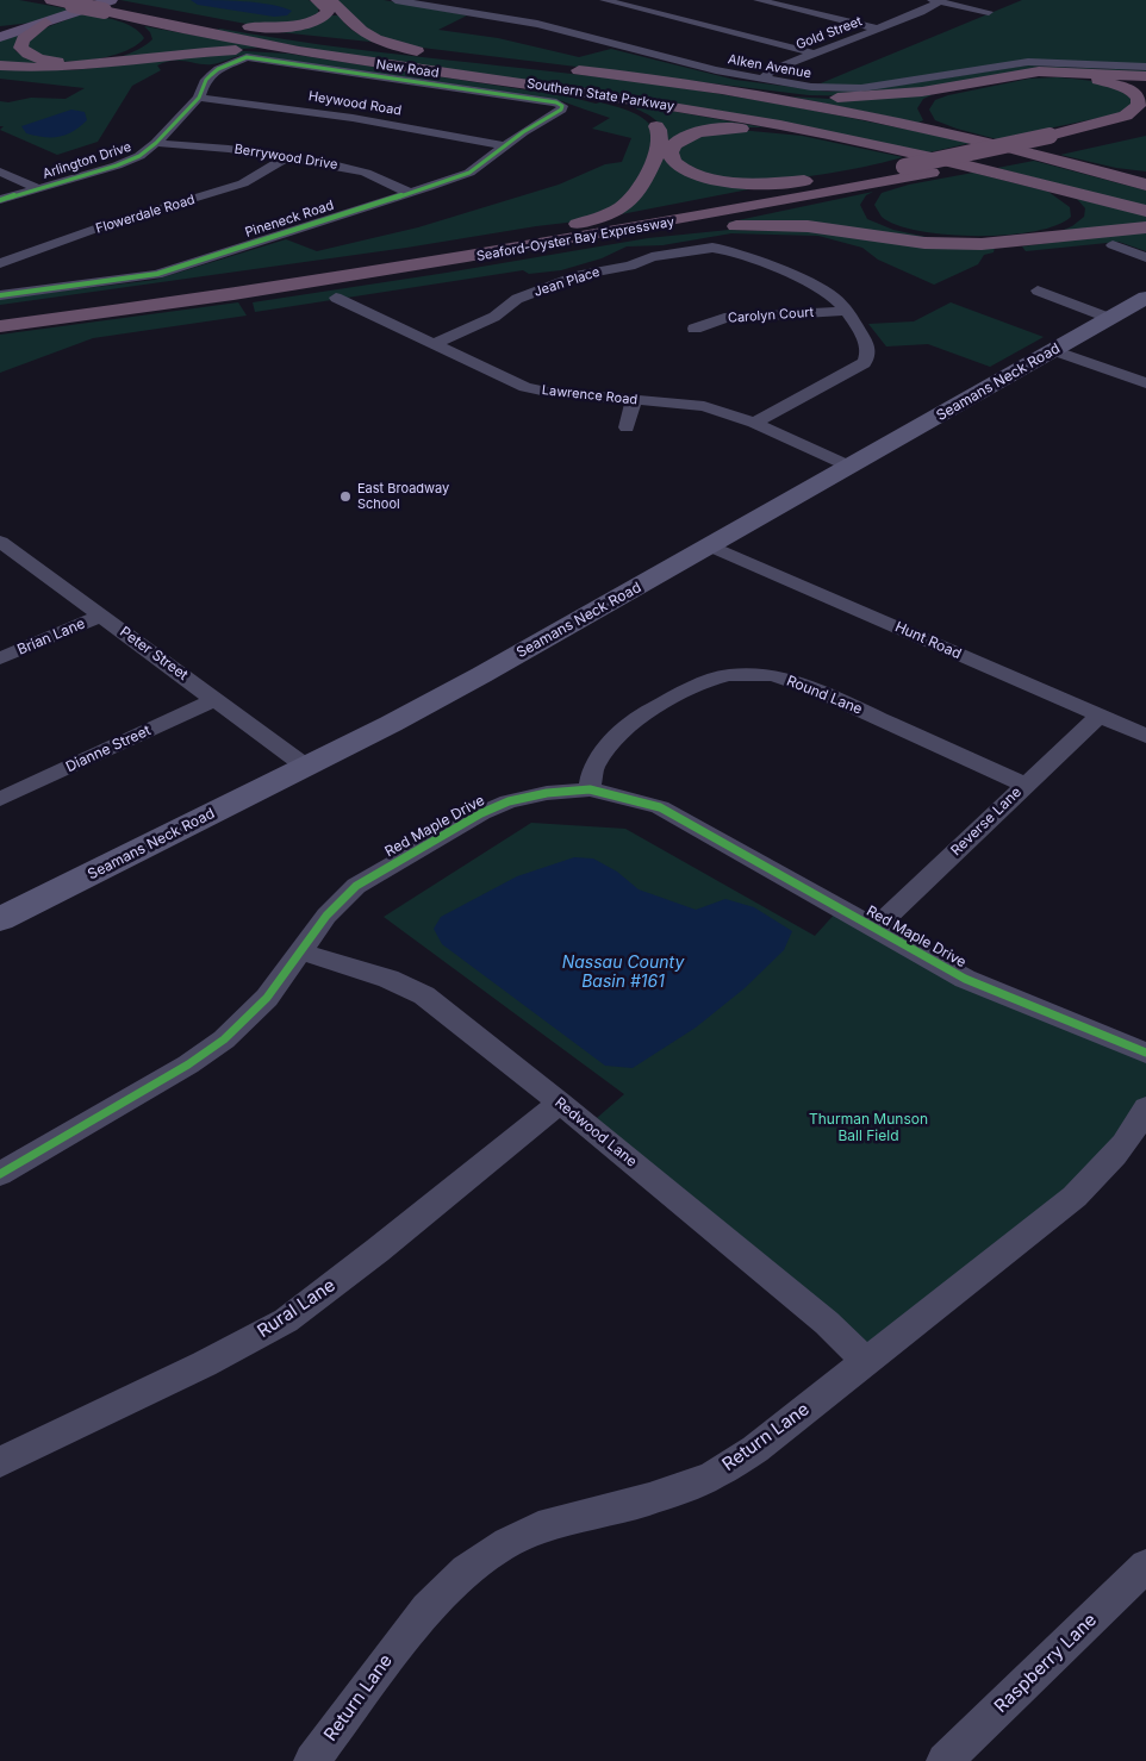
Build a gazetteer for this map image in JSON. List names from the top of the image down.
{
  "streets": {
    "highway": ["Southern State Parkway", "Seaford-Oyster Bay Expressway"],
    "main road": ["Seamans Neck Road"],
    "street": [
      "Gold Street",
      "Alken Avenue",
      "New Road",
      "Heywood Road",
      "Berrywood Drive",
      "Arlington Drive",
      "Flowerdale Road",
      "Pineneck Road",
      "Jean Place",
      "Carolyn Court",
      "Lawrence Road",
      "Brian Lane",
      "Hunt Road",
      "Peter Street",
      "Round Lane",
      "Dianne Street",
      "Reverse Lane",
      "Red Maple Drive",
      "Redwood Lane",
      "Rural Lane",
      "Return Lane",
      "Raspberry Lane"
    ]
  },
  "crossings": [
    ["Gold Street", "Alken Avenue"],
    ["New Road", "Southern State Parkway"],
    ["New Road", "Arlington Drive"],
    ["New Road", "Pineneck Road"],
    ["Southern State Parkway", "Pineneck Road"],
    ["Heywood Road", "Arlington Drive"],
    ["Heywood Road", "Pineneck Road"],
    ["Berrywood Drive", "Arlington Drive"],
    ["Berrywood Drive", "Flowerdale Road"],
    ["Berrywood Drive", "Pineneck Road"],
    ["Jean Place", "Carolyn Court"],
    ["Jean Place", "Lawrence Road"],
    ["Seamans Neck Road", "Lawrence Road"],
    ["Seamans Neck Road", "Hunt Road"],
    ["Seamans Neck Road", "Peter Street"],
    ["Brian Lane", "Peter Street"],
    ["Hunt Road", "Reverse Lane"],
    ["Peter Street", "Dianne Street"],
    ["Round Lane", "Reverse Lane"],
    ["Round Lane", "Red Maple Drive"],
    ["Reverse Lane", "Red Maple Drive"],
    ["Red Maple Drive", "Redwood Lane"],
    ["Redwood Lane", "Rural Lane"],
    ["Redwood Lane", "Return Lane"]
  ],
  "water": ["Nassau County Basin #161"],
  "parks": ["Thurman Munson Ball Field"],
  "places": ["East Broadway School"]
}
